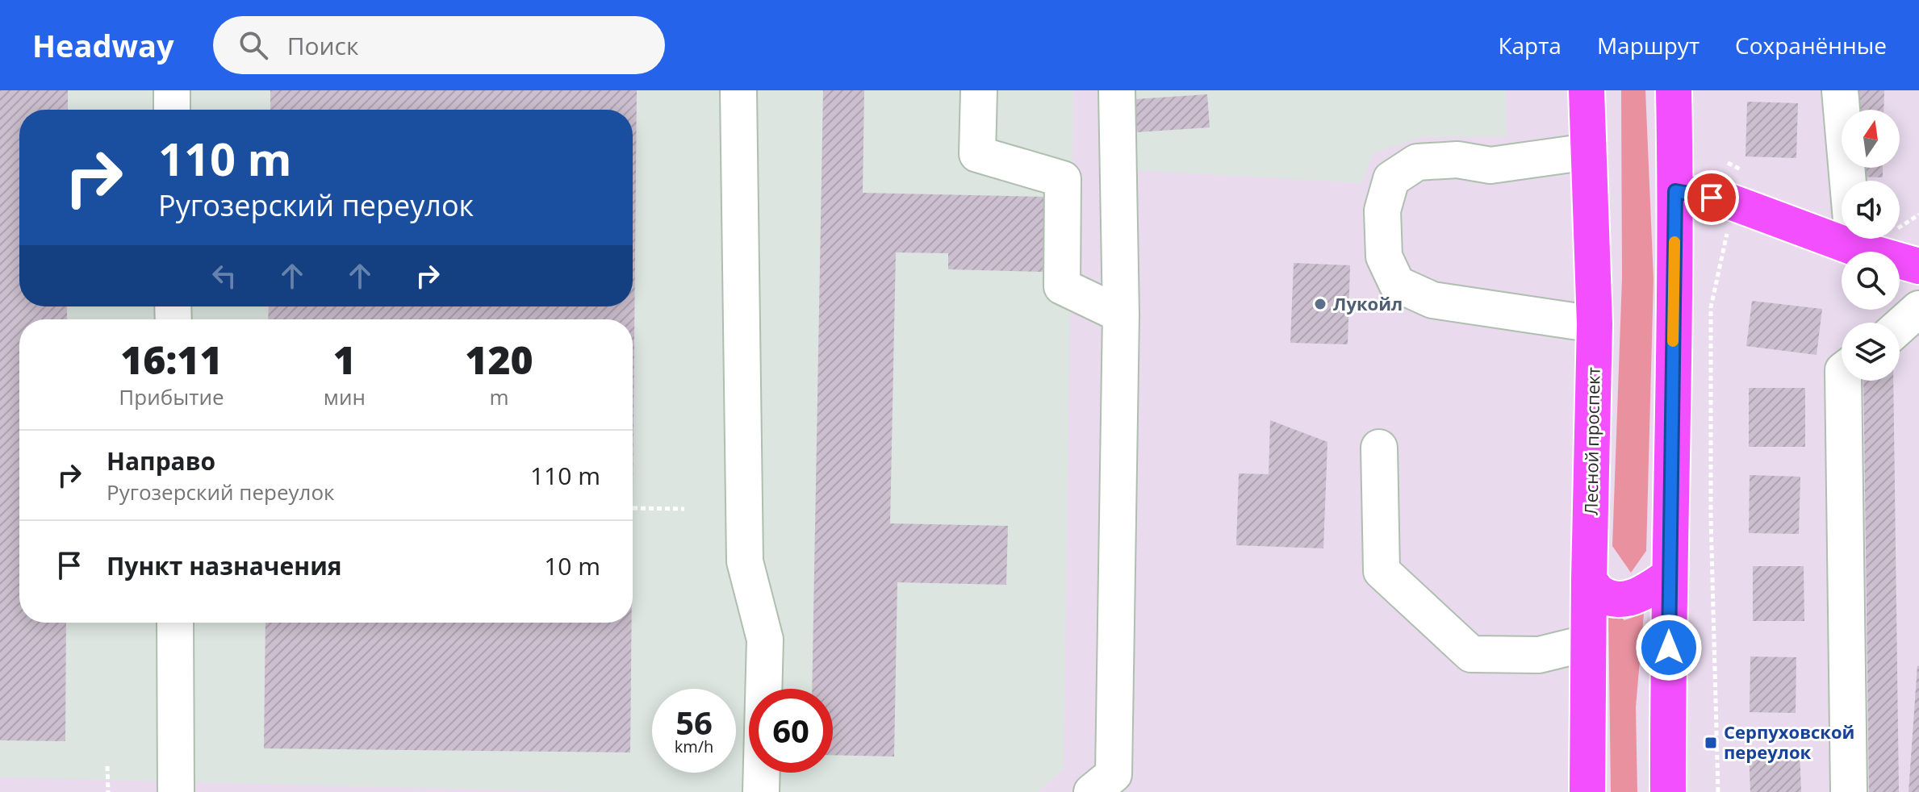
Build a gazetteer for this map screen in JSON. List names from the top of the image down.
{
  "streets": {
    "main road": ["Лесной проспект"]
  },
  "places": {
    "other": ["Лукойл"],
    "transit": ["Серпуховской переулок"]
  },
  "north": "top",
  "page": {
    "header": "Headway",
    "search": "Поиск",
    "nav": ["Карта", "Маршрут", "Сохранённые"],
    "turn": ["110 m", "Ругозерский переулок"],
    "eta": [
      "16:11",
      "Прибытие",
      "1",
      "мин",
      "120",
      "m"
    ],
    "list": [
      {
        "name": "Направо",
        "note": "Ругозерский переулок",
        "value": "110 m"
      },
      {
        "name": "Пункт назначения",
        "value": "10 m"
      }
    ],
    "speed": "56 km/h",
    "limit": "60"
  }
}
